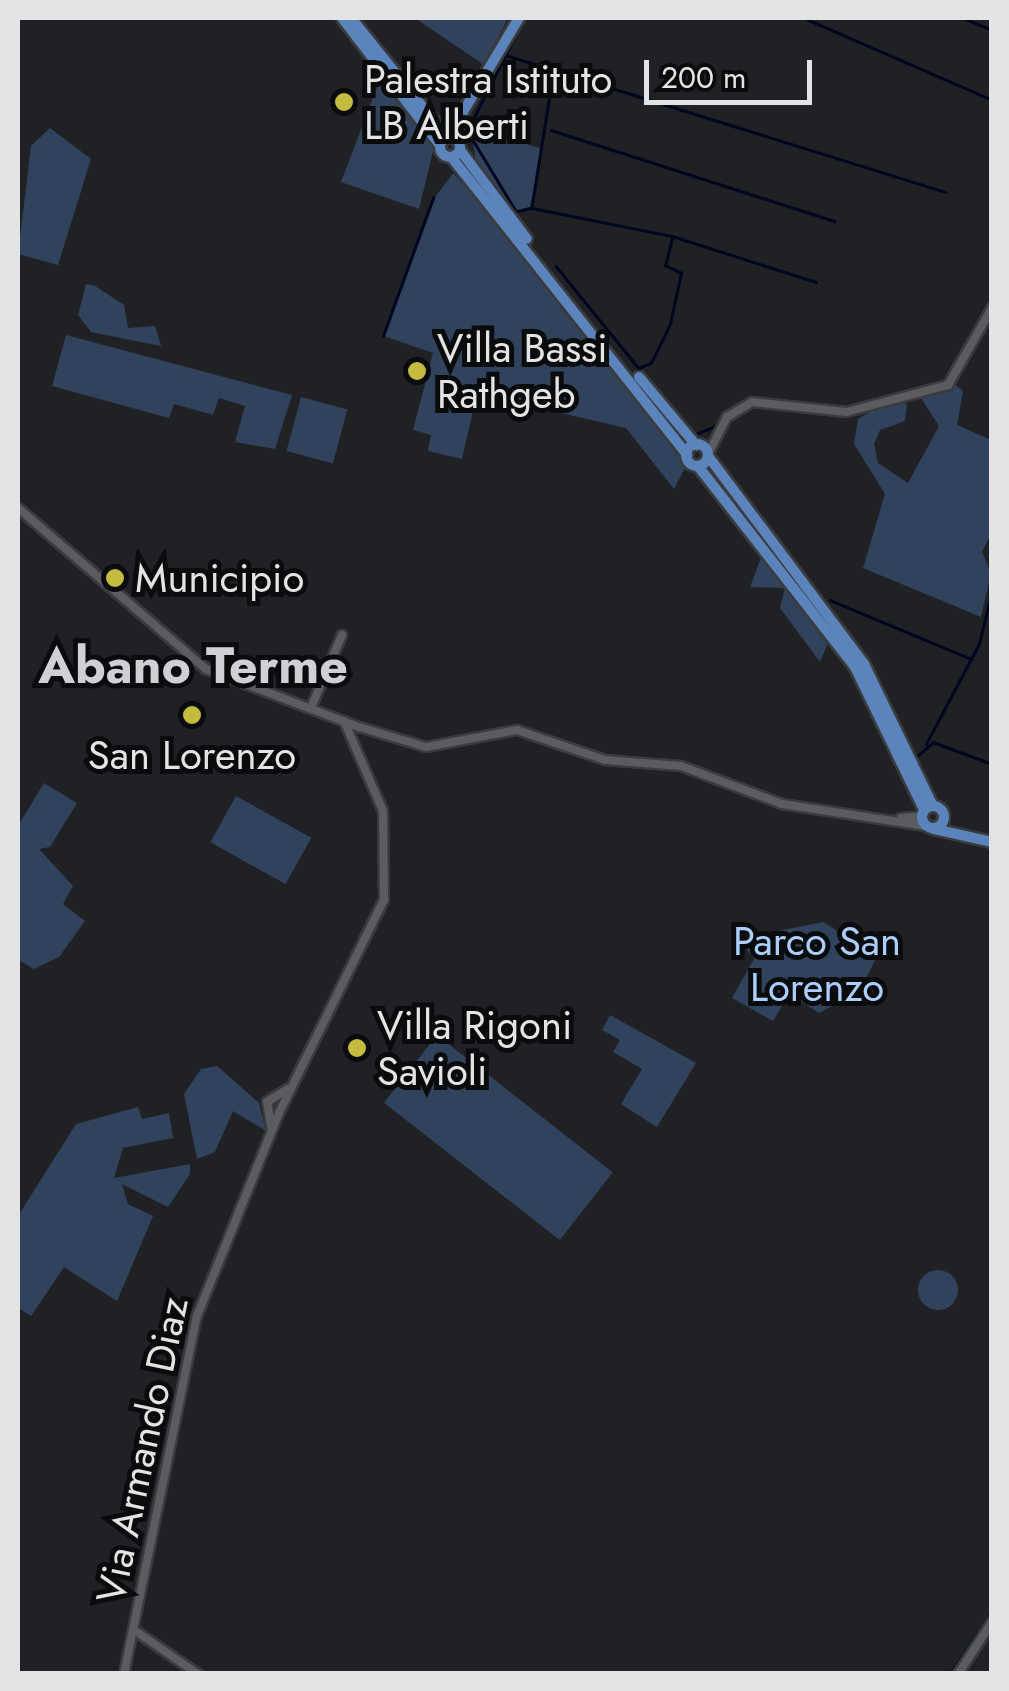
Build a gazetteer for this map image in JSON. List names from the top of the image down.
{
  "streets": {
    "street": ["Via Armando Diaz"]
  },
  "districts": ["Abano Terme"],
  "parks": ["Parco San Lorenzo"],
  "places": [
    "Palestra Istituto LB Alberti",
    "Villa Bassi Rathgeb",
    "Municipio",
    "San Lorenzo",
    "Villa Rigoni Savioli"
  ],
  "scale_bar": "200 m"
}
